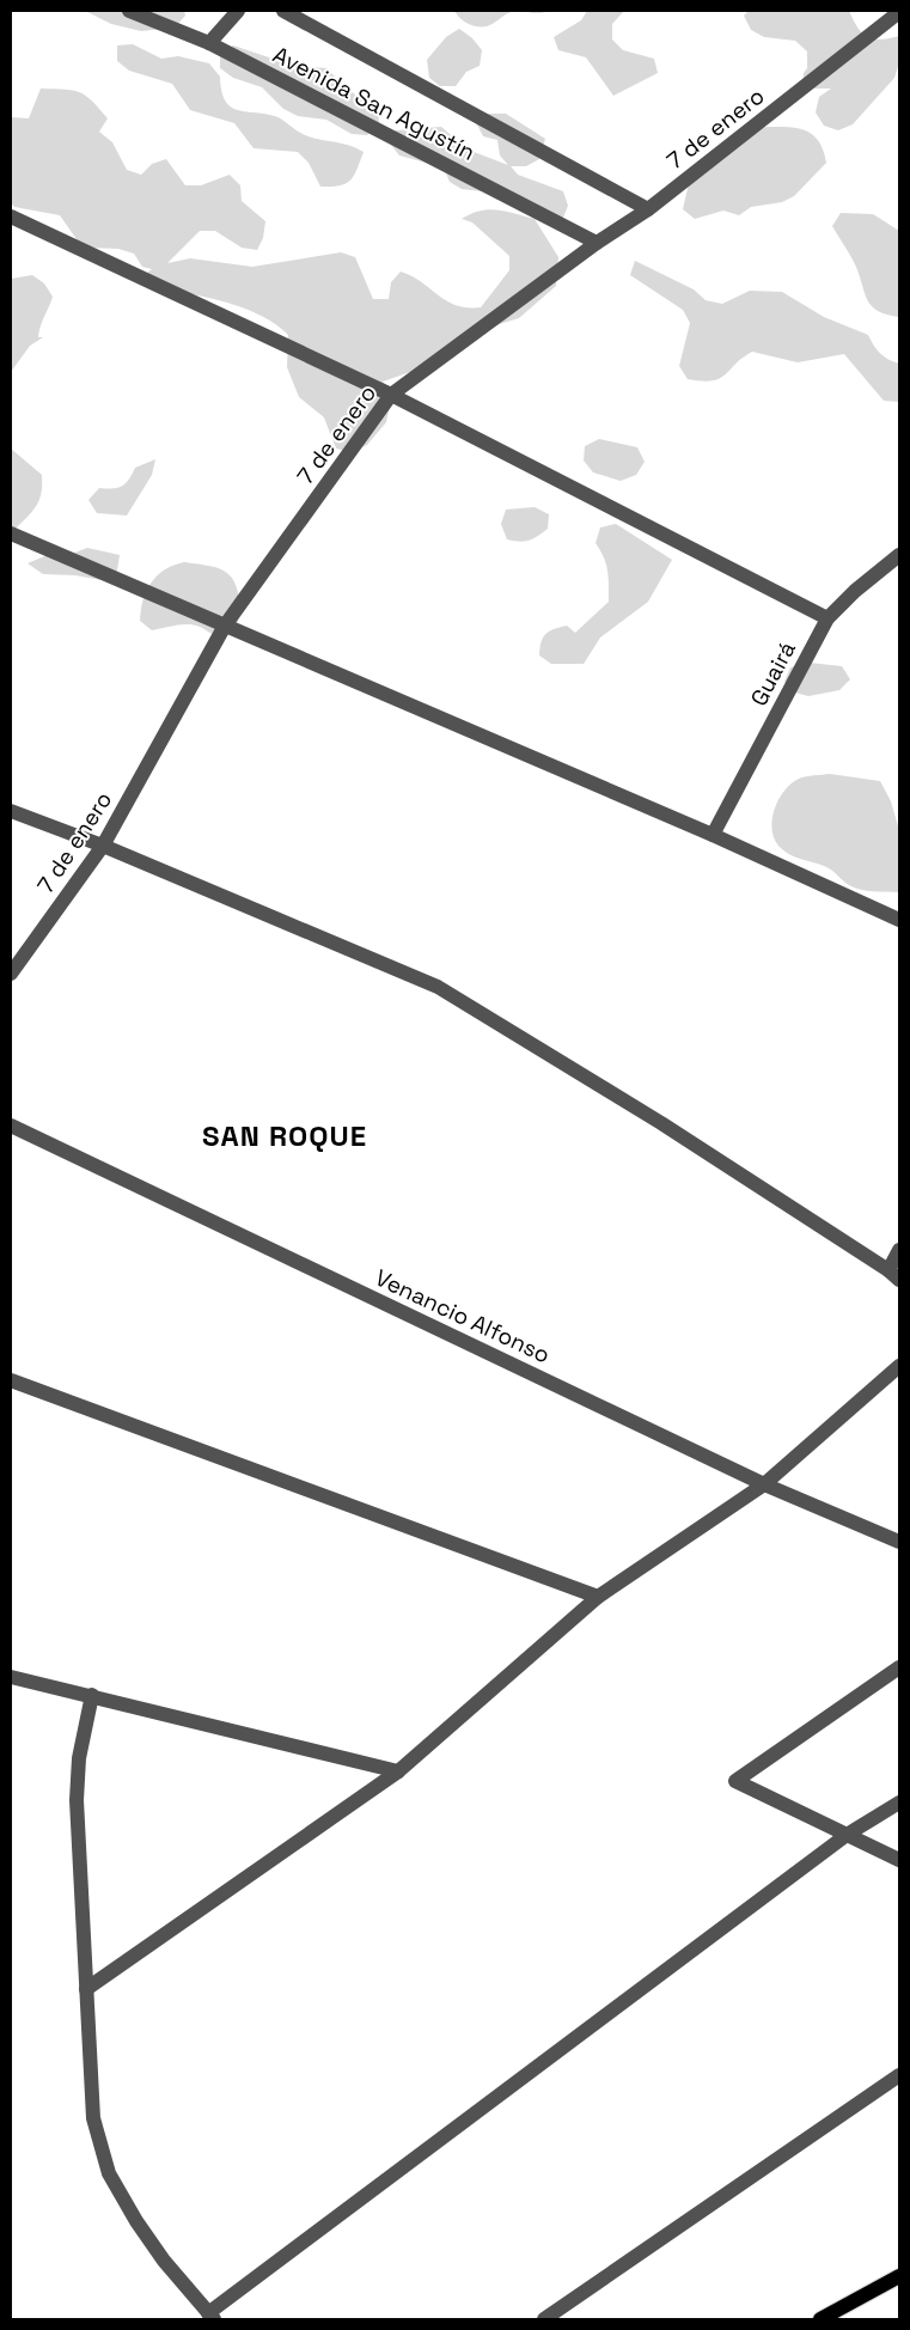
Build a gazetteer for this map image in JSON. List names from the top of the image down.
{
  "streets": {
    "street": [
      "Avenida San Agustín",
      "7 de enero",
      "Guairá",
      "Venancio Alfonso"
    ]
  },
  "crossings": [
    ["Avenida San Agustín", "7 de enero"]
  ],
  "districts": ["SAN ROQUE"]
}
